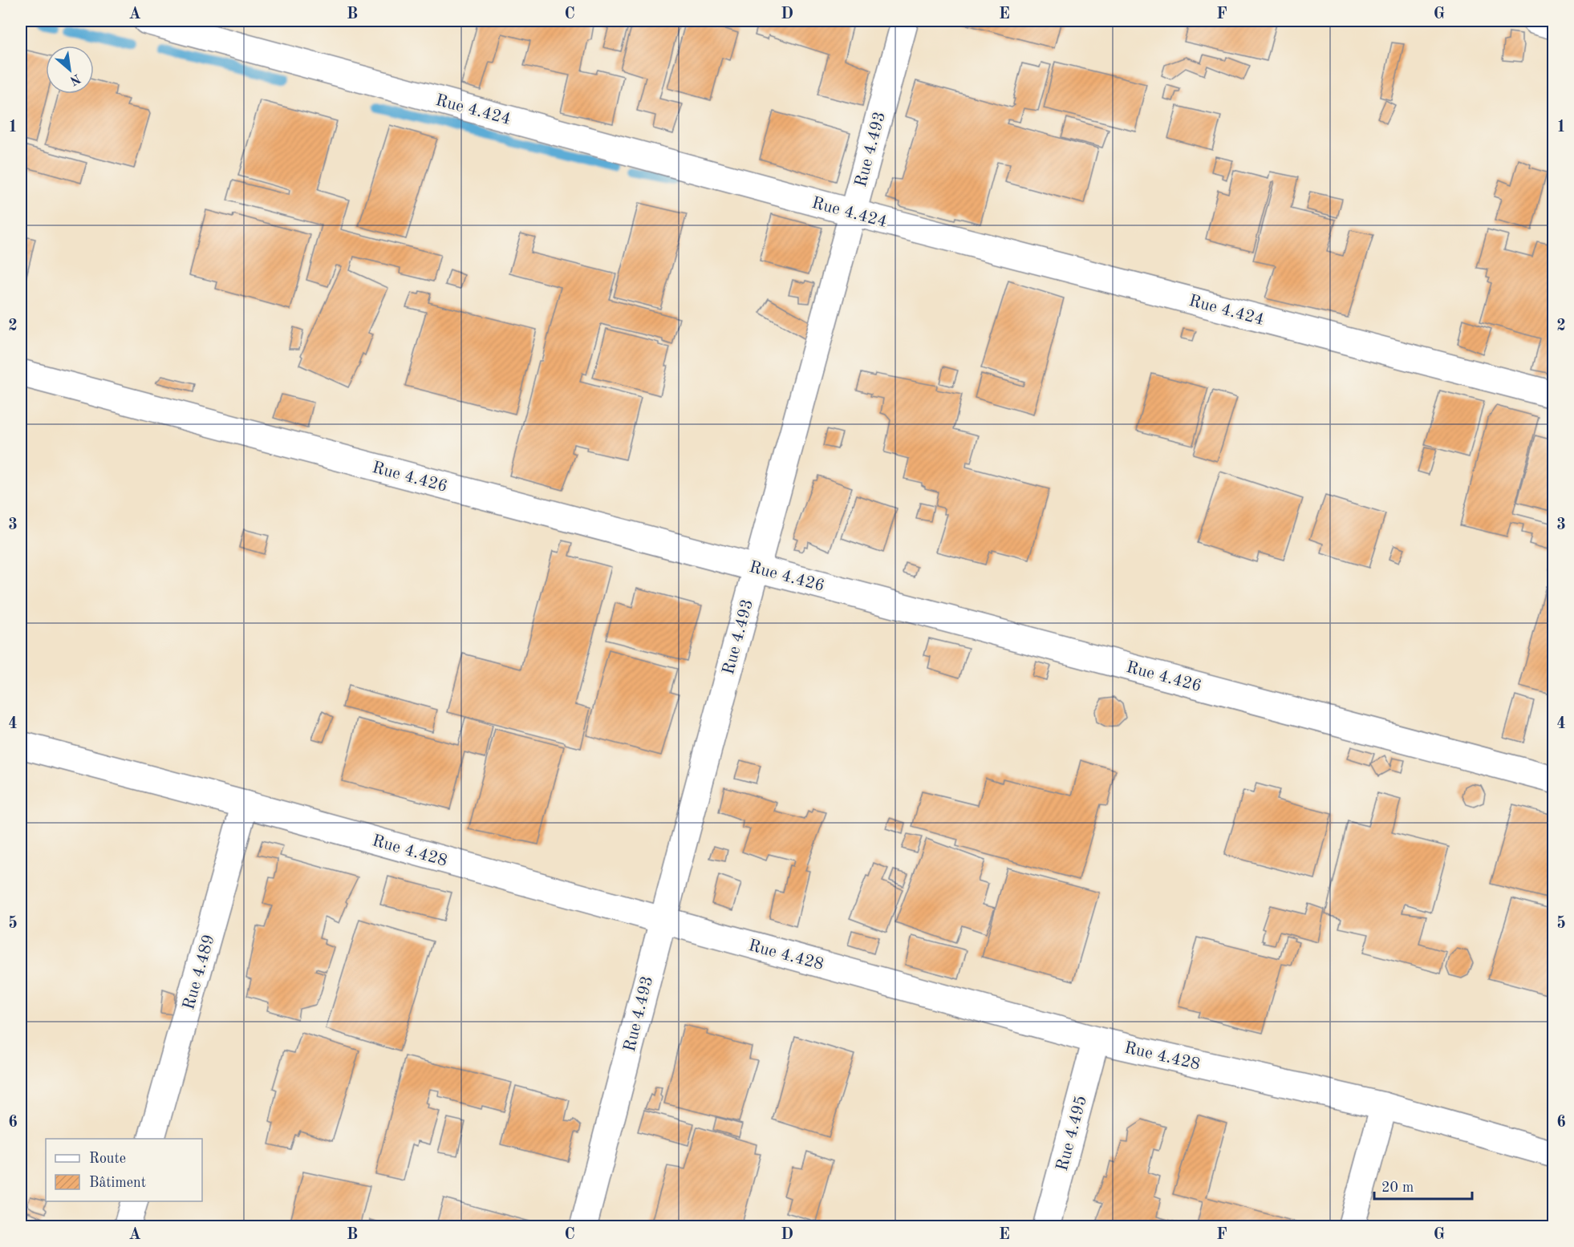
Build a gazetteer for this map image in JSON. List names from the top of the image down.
{
  "streets": {
    "street": [
      "Rue 4.424",
      "Rue 4.493",
      "Rue 4.426",
      "Rue 4.428",
      "Rue 4.489",
      "Rue 4.495"
    ]
  },
  "crossings": [
    ["Rue 4.424", "Rue 4.493"],
    ["Rue 4.493", "Rue 4.426"],
    ["Rue 4.493", "Rue 4.428"],
    ["Rue 4.428", "Rue 4.489"],
    ["Rue 4.428", "Rue 4.495"]
  ],
  "legend": ["Route", "Bâtiment"],
  "scale_bar": "20 m",
  "north": "bottom right",
  "grid": {
    "columns": [
      "A",
      "B",
      "C",
      "D",
      "E",
      "F",
      "G"
    ],
    "rows": [
      "1",
      "2",
      "3",
      "4",
      "5",
      "6"
    ]
  }
}
